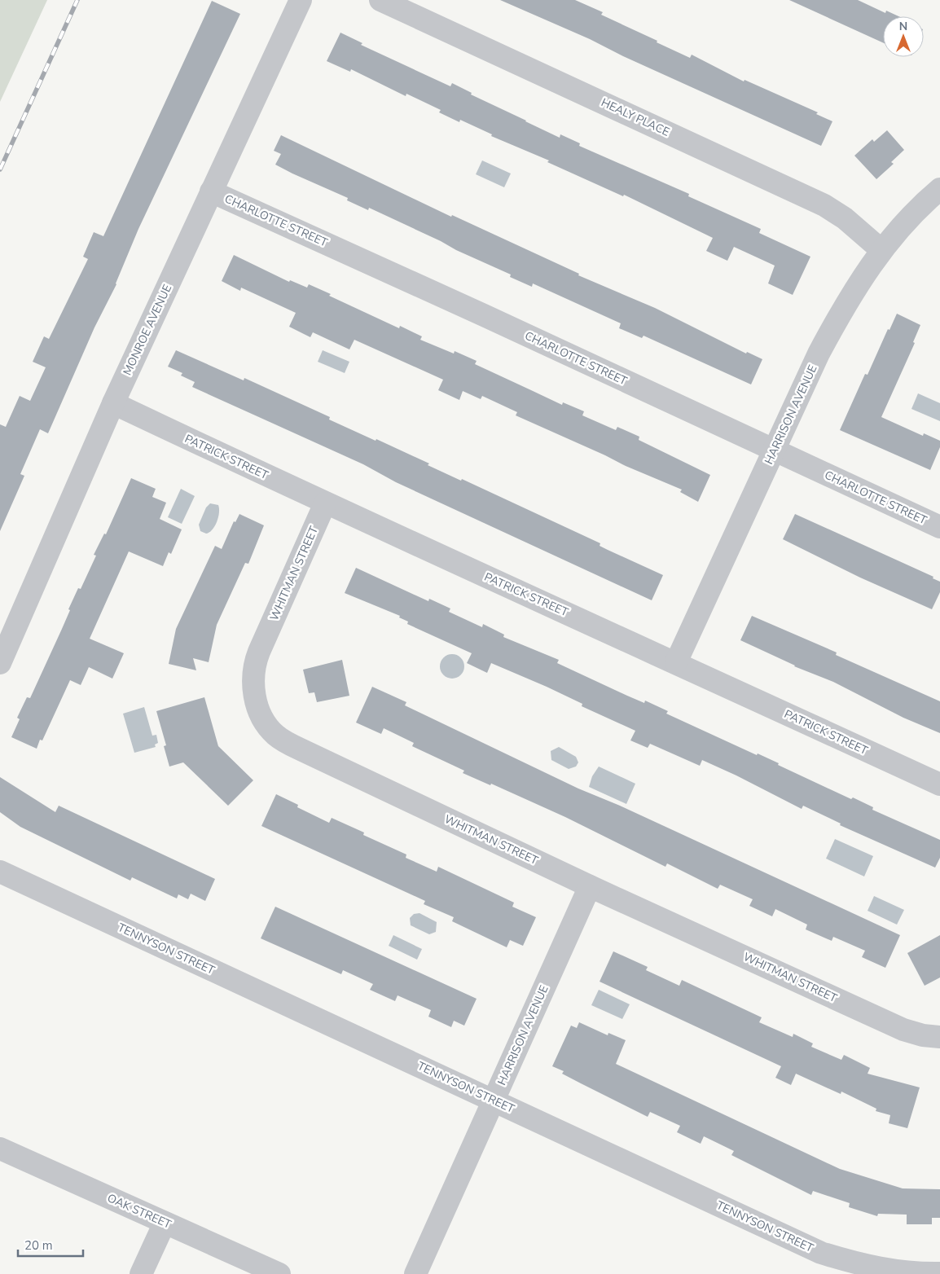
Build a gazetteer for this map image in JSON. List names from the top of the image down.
{
  "streets": {
    "street": [
      "HEALY PLACE",
      "CHARLOTTE STREET",
      "MONROE AVENUE",
      "HARRISON AVENUE",
      "PATRICK STREET",
      "WHITMAN STREET",
      "TENNYSON STREET",
      "OAK STREET"
    ]
  },
  "crossings": [
    ["HEALY PLACE", "HARRISON AVENUE"],
    ["CHARLOTTE STREET", "MONROE AVENUE"],
    ["CHARLOTTE STREET", "HARRISON AVENUE"],
    ["MONROE AVENUE", "PATRICK STREET"],
    ["HARRISON AVENUE", "PATRICK STREET"],
    ["HARRISON AVENUE", "WHITMAN STREET"],
    ["HARRISON AVENUE", "TENNYSON STREET"],
    ["PATRICK STREET", "WHITMAN STREET"]
  ],
  "scale_bar": "20 m",
  "north": "top"
}
